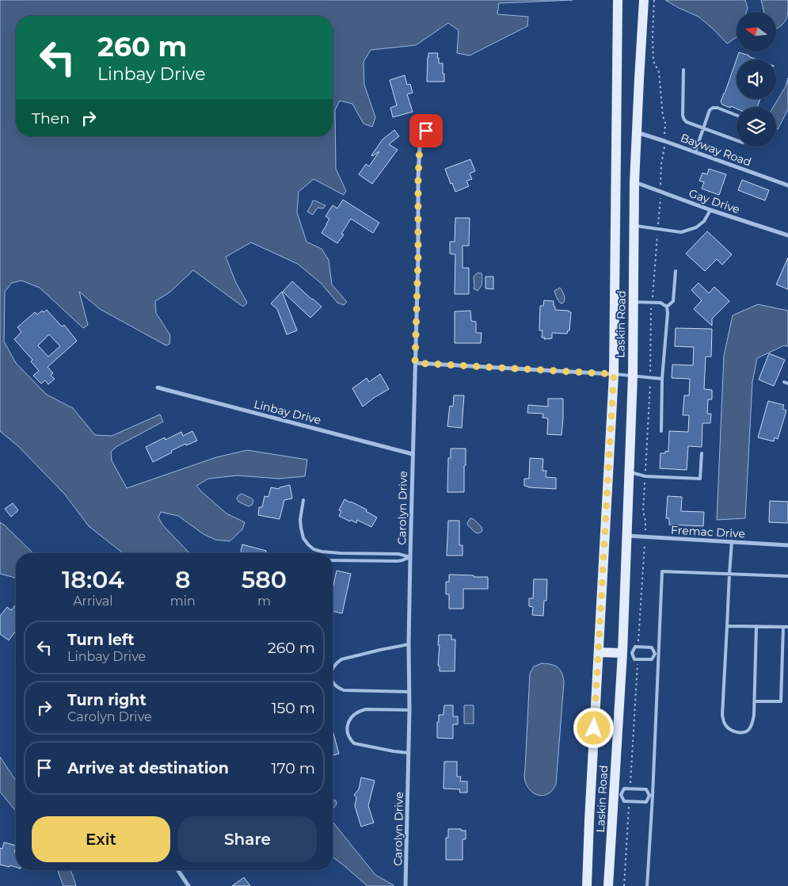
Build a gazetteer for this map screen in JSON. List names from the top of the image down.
{
  "streets": {
    "main road": ["Laskin Road"],
    "street": [
      "Bayway Road",
      "Gay Drive",
      "Linbay Drive",
      "Carolyn Drive",
      "Fremac Drive"
    ]
  },
  "crossings": [
    ["Bayway Road", "Laskin Road"],
    ["Gay Drive", "Laskin Road"],
    ["Laskin Road", "Fremac Drive"],
    ["Linbay Drive", "Carolyn Drive"]
  ],
  "north": "left",
  "page": {
    "turn": ["260 m", "Linbay Drive"],
    "then": "Then",
    "eta": [
      "18:04",
      "Arrival",
      "8",
      "min",
      "580",
      "m"
    ],
    "list": [
      {
        "name": "Turn left",
        "note": "Linbay Drive",
        "value": "260 m"
      },
      {
        "name": "Turn right",
        "note": "Carolyn Drive",
        "value": "150 m"
      },
      {
        "name": "Arrive at destination",
        "value": "170 m"
      }
    ],
    "buttons": ["Exit", "Share"]
  }
}
